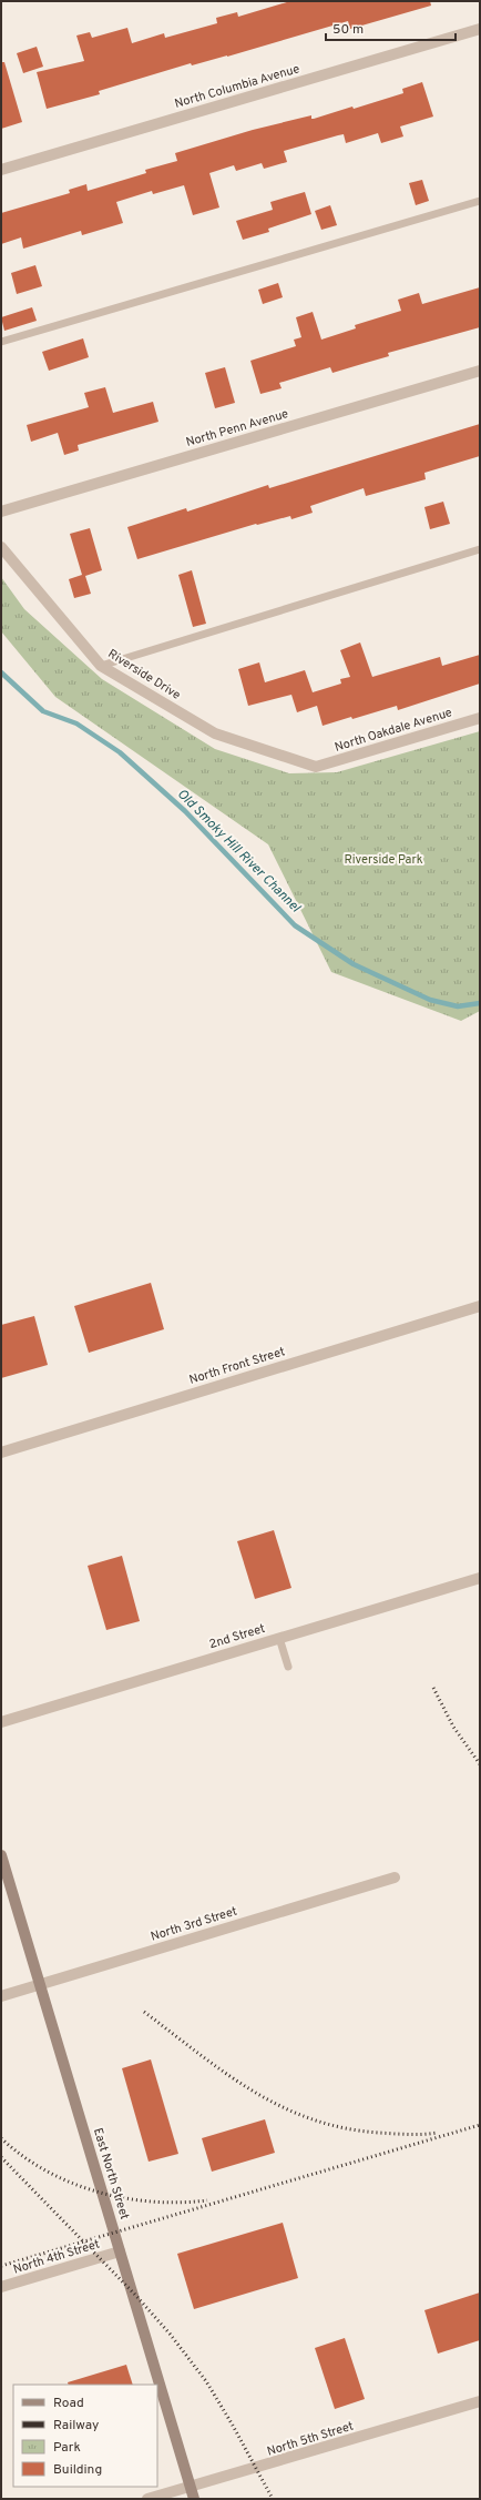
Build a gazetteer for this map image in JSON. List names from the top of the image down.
{
  "streets": {
    "street": [
      "North Columbia Avenue",
      "North Penn Avenue",
      "Riverside Drive",
      "North Oakdale Avenue",
      "North Front Street",
      "2nd Street",
      "North 3rd Street",
      "East North Street",
      "North 4th Street",
      "North 5th Street"
    ]
  },
  "crossings": [
    ["Riverside Drive", "North Oakdale Avenue"],
    ["North 3rd Street", "East North Street"],
    ["East North Street", "North 4th Street"],
    ["East North Street", "North 5th Street"]
  ],
  "water": ["Old Smoky Hill River Channel"],
  "parks": ["Riverside Park"],
  "legend": [
    "Road",
    "Railway",
    "Park",
    "Building"
  ],
  "scale_bar": "50 m"
}
